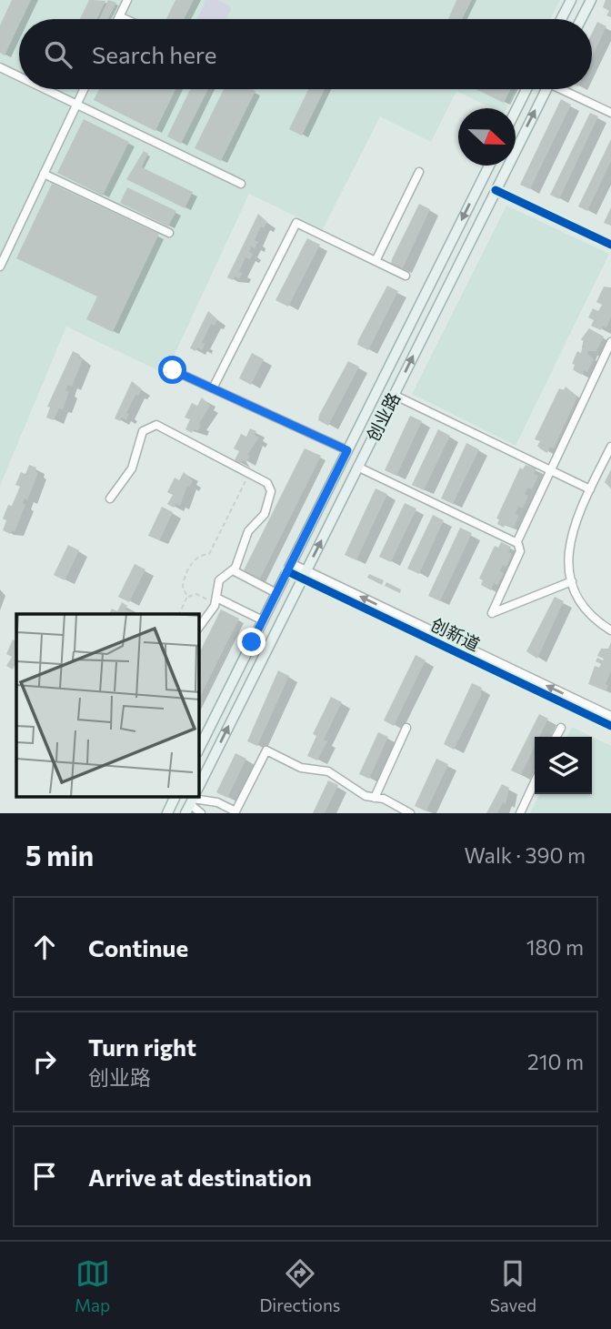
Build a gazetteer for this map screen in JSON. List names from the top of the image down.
{
  "streets": {
    "main road": ["创业路"],
    "street": ["创新道"]
  },
  "crossings": [
    ["创业路", "创新道"]
  ],
  "north": "right",
  "page": {
    "search": "Search here",
    "heading": ["5 min", "Walk · 390 m"],
    "list": [
      ["Continue", "180 m"],
      ["Turn right", "创业路", "210 m"],
      "Arrive at destination"
    ],
    "nav": ["Map", "Directions", "Saved"]
  }
}
